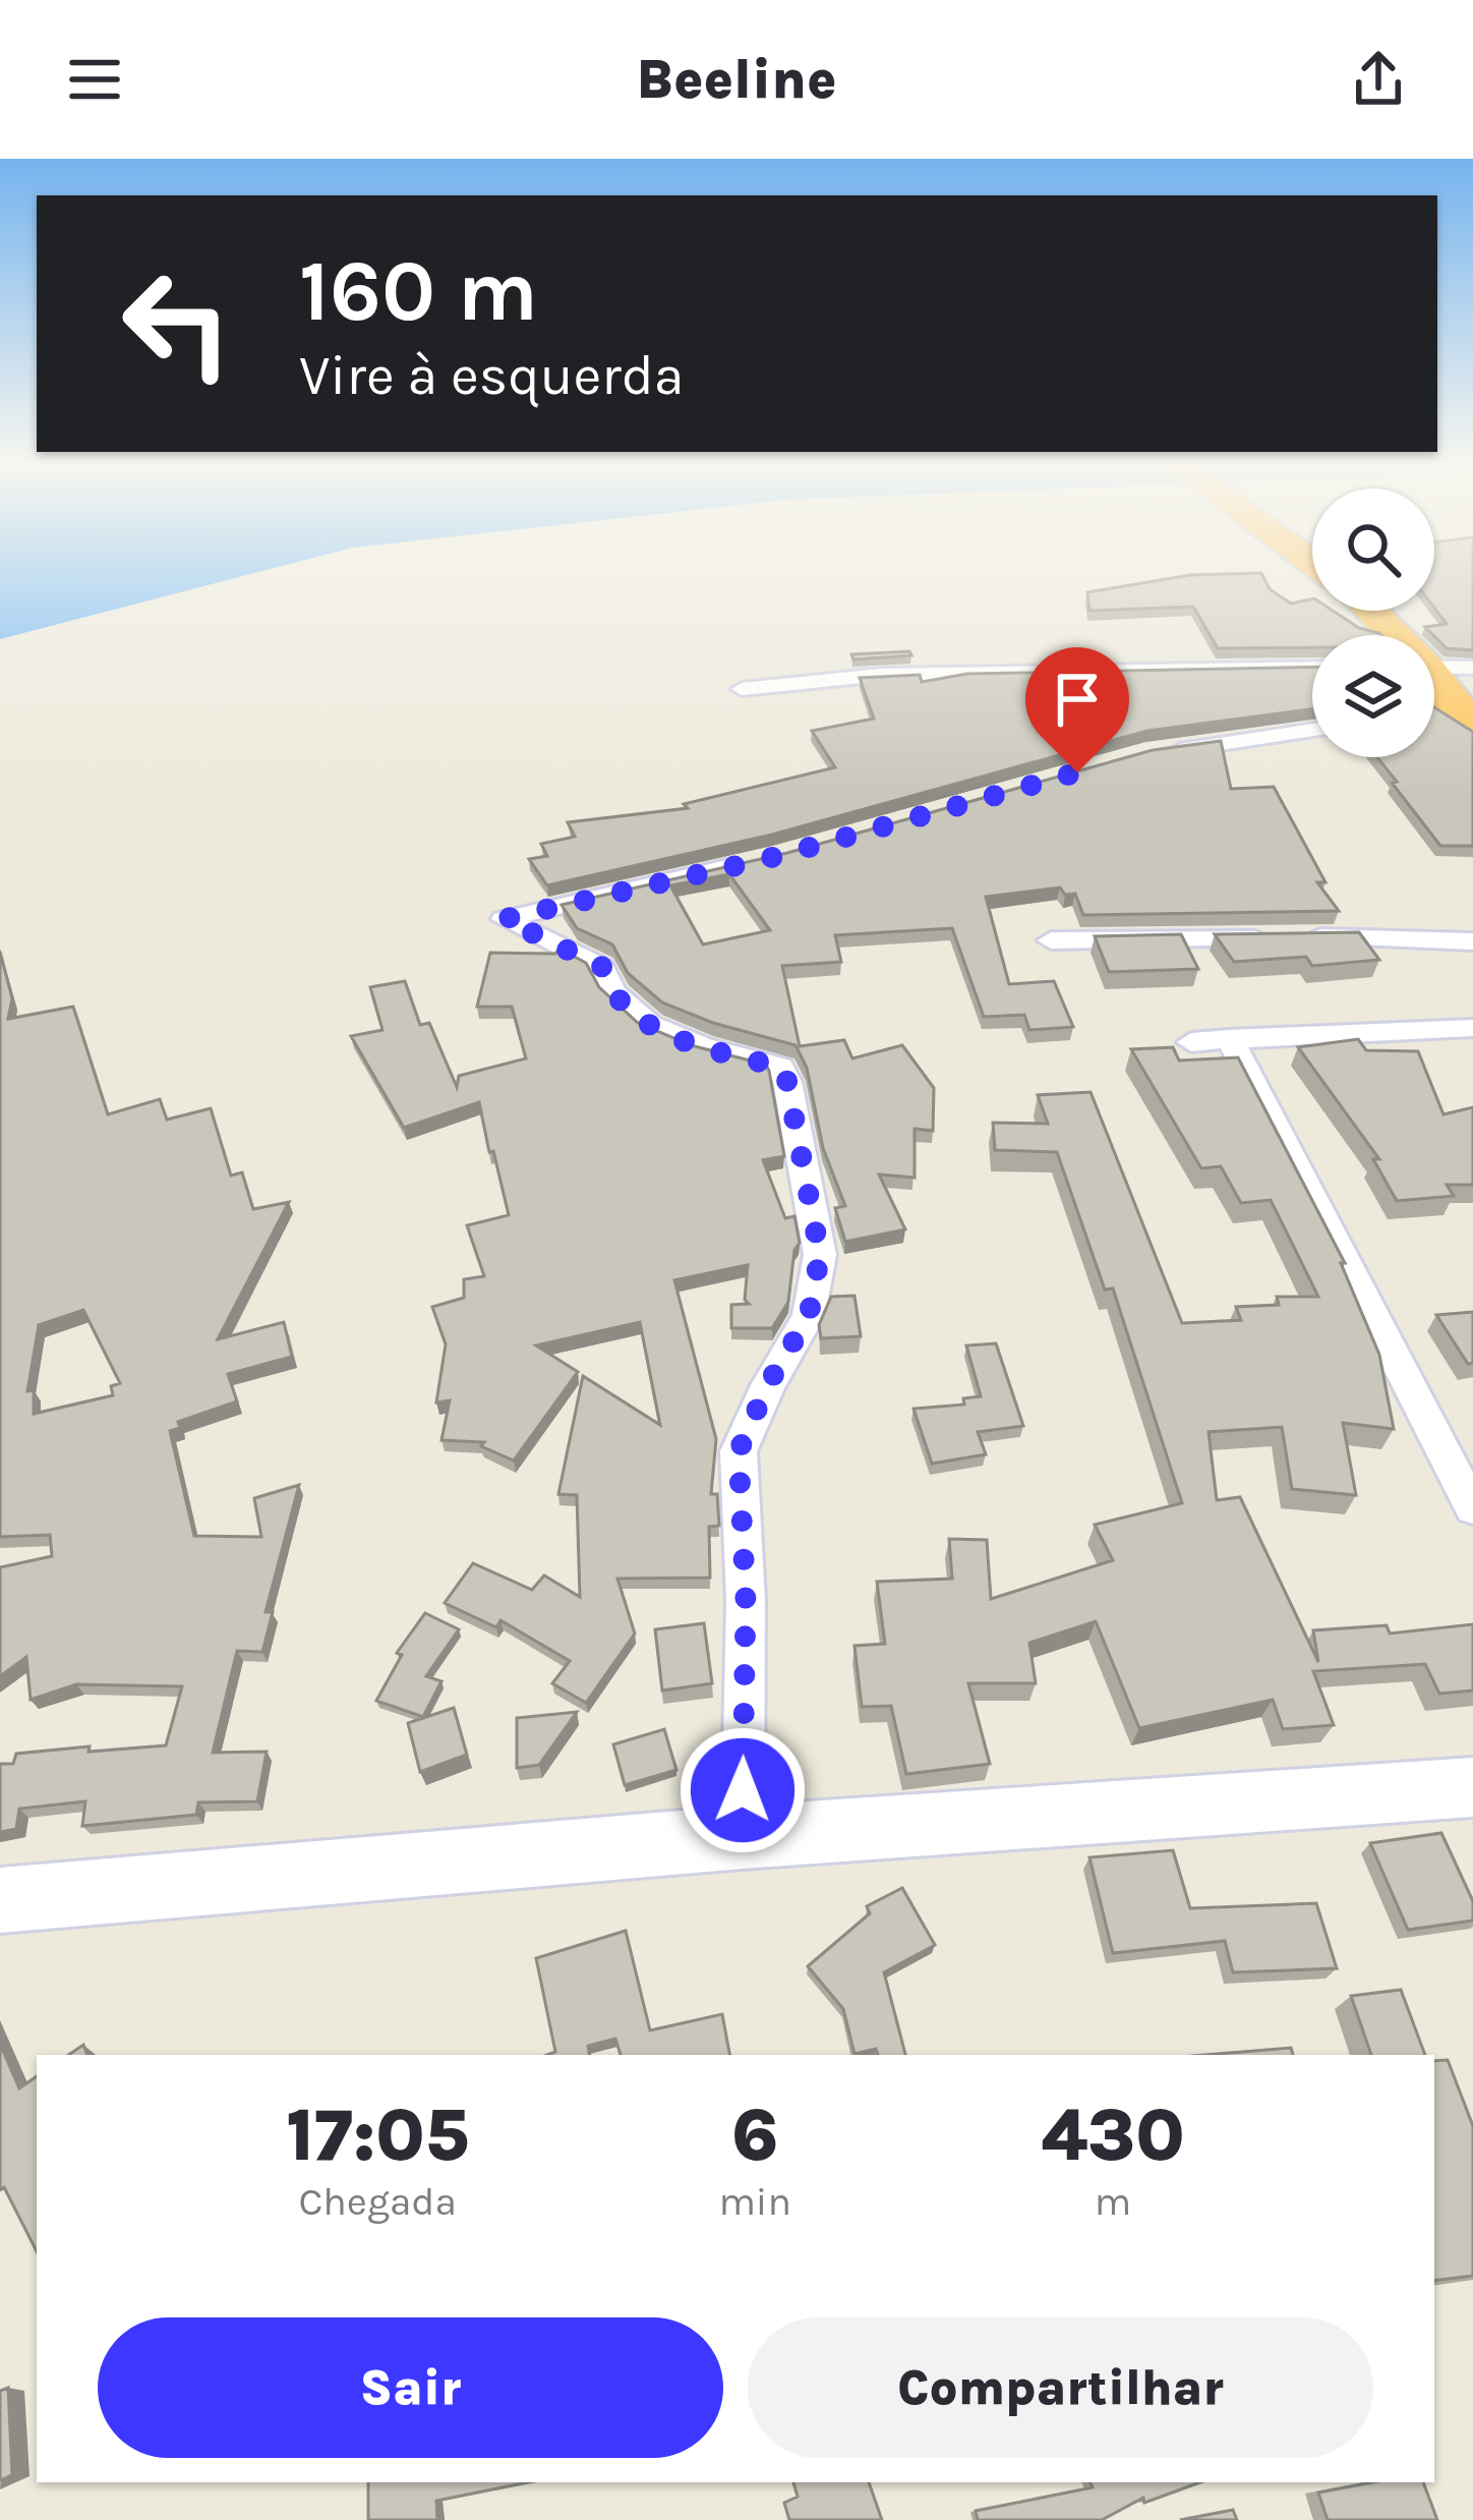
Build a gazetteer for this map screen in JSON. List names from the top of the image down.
{
  "page": {
    "header": "Beeline",
    "turn": ["160 m", "Vire à esquerda"],
    "eta": [
      "17:05",
      "Chegada",
      "6",
      "min",
      "430",
      "m"
    ],
    "buttons": ["Sair", "Compartilhar"]
  }
}
